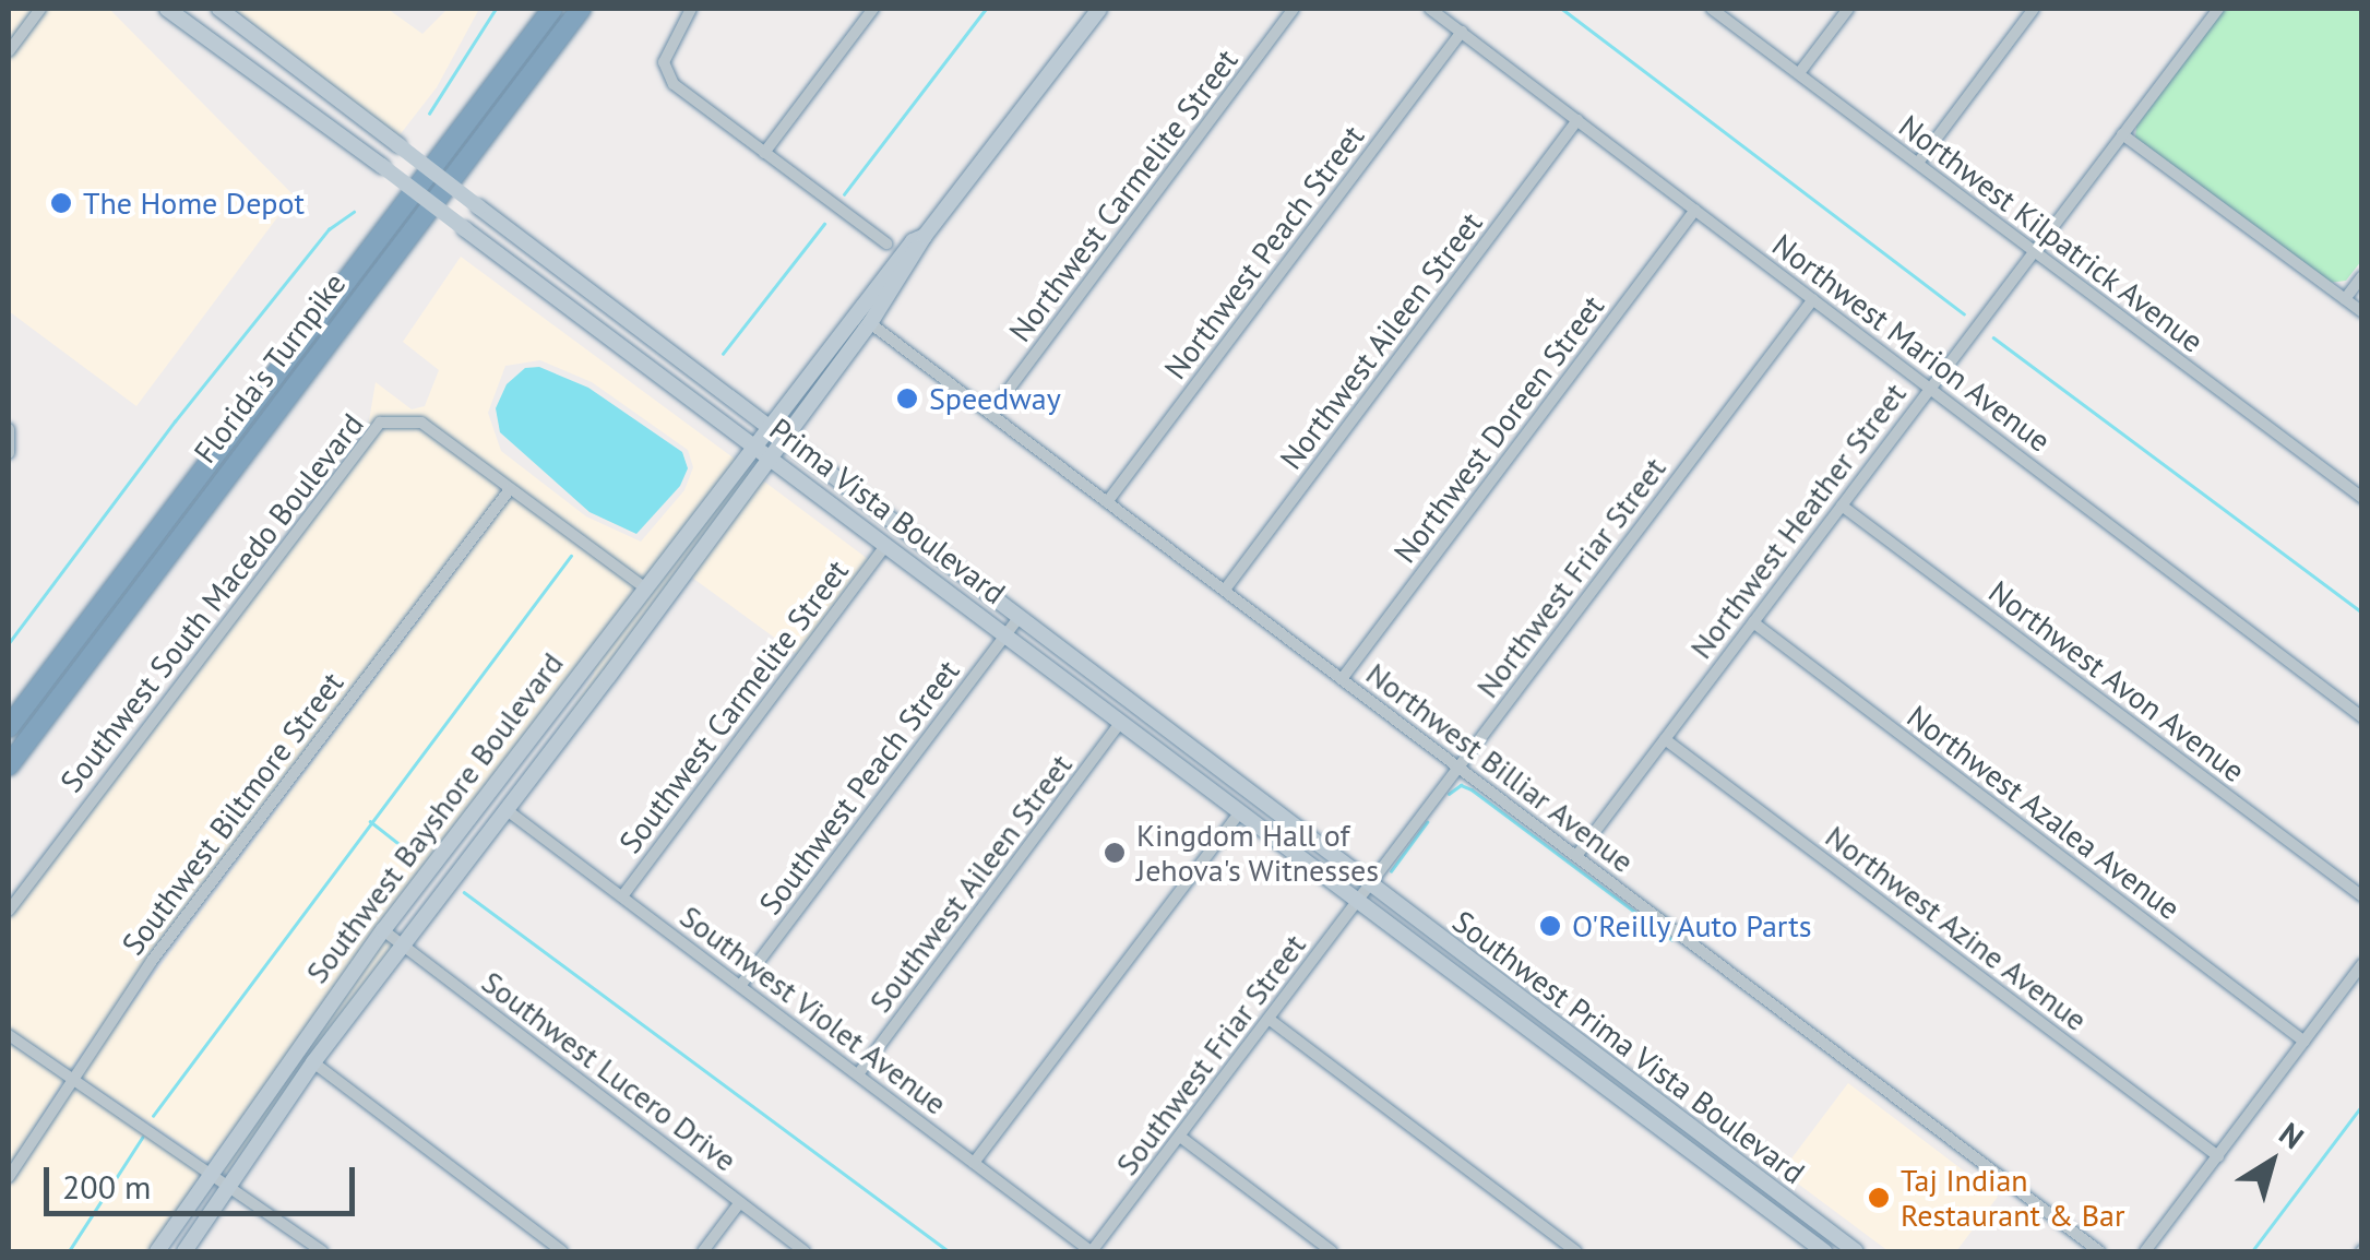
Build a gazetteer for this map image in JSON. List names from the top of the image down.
{
  "streets": {
    "highway": ["Florida's Turnpike"],
    "main road": ["Prima Vista Boulevard", "Southwest Bayshore Boulevard", "Southwest Prima Vista Boulevard"],
    "street": [
      "Northwest Carmelite Street",
      "Northwest Kilpatrick Avenue",
      "Northwest Peach Street",
      "Northwest Aileen Street",
      "Northwest Marion Avenue",
      "Northwest Doreen Street",
      "Northwest Heather Street",
      "Northwest Friar Street",
      "Southwest South Macedo Boulevard",
      "Northwest Avon Avenue",
      "Southwest Carmelite Street",
      "Northwest Billiar Avenue",
      "Southwest Peach Street",
      "Northwest Azalea Avenue",
      "Southwest Biltmore Street",
      "Southwest Aileen Street",
      "Northwest Azine Avenue",
      "Southwest Violet Avenue",
      "Southwest Friar Street",
      "Southwest Lucero Drive"
    ]
  },
  "crossings": [
    ["Northwest Carmelite Street", "Northwest Billiar Avenue"],
    ["Northwest Kilpatrick Avenue", "Northwest Heather Street"],
    ["Northwest Peach Street", "Northwest Marion Avenue"],
    ["Northwest Peach Street", "Northwest Billiar Avenue"],
    ["Northwest Aileen Street", "Northwest Marion Avenue"],
    ["Northwest Aileen Street", "Northwest Billiar Avenue"],
    ["Northwest Marion Avenue", "Northwest Doreen Street"],
    ["Northwest Marion Avenue", "Northwest Heather Street"],
    ["Northwest Marion Avenue", "Northwest Friar Street"],
    ["Northwest Doreen Street", "Northwest Billiar Avenue"],
    ["Prima Vista Boulevard", "Northwest Friar Street"],
    ["Prima Vista Boulevard", "Southwest Carmelite Street"],
    ["Prima Vista Boulevard", "Southwest Peach Street"],
    ["Prima Vista Boulevard", "Southwest Bayshore Boulevard"],
    ["Prima Vista Boulevard", "Southwest Aileen Street"],
    ["Prima Vista Boulevard", "Southwest Prima Vista Boulevard"],
    ["Prima Vista Boulevard", "Southwest Friar Street"],
    ["Northwest Heather Street", "Northwest Avon Avenue"],
    ["Northwest Heather Street", "Northwest Billiar Avenue"],
    ["Northwest Heather Street", "Northwest Azalea Avenue"],
    ["Northwest Heather Street", "Northwest Azine Avenue"],
    ["Northwest Friar Street", "Northwest Billiar Avenue"],
    ["Northwest Friar Street", "Southwest Prima Vista Boulevard"],
    ["Northwest Friar Street", "Southwest Friar Street"],
    ["Southwest South Macedo Boulevard", "Southwest Biltmore Street"],
    ["Southwest South Macedo Boulevard", "Southwest Bayshore Boulevard"],
    ["Southwest Carmelite Street", "Southwest Violet Avenue"],
    ["Northwest Billiar Avenue", "Southwest Bayshore Boulevard"],
    ["Southwest Peach Street", "Southwest Violet Avenue"],
    ["Southwest Bayshore Boulevard", "Southwest Violet Avenue"],
    ["Southwest Bayshore Boulevard", "Southwest Lucero Drive"],
    ["Southwest Aileen Street", "Southwest Violet Avenue"],
    ["Southwest Violet Avenue", "Southwest Friar Street"],
    ["Southwest Prima Vista Boulevard", "Southwest Friar Street"]
  ],
  "places": [
    "The Home Depot",
    "Speedway",
    "Kingdom Hall of Jehova's Witnesses",
    "O'Reilly Auto Parts",
    "Taj Indian Restaurant & Bar"
  ],
  "scale_bar": "200 m",
  "north": "top right"
}
